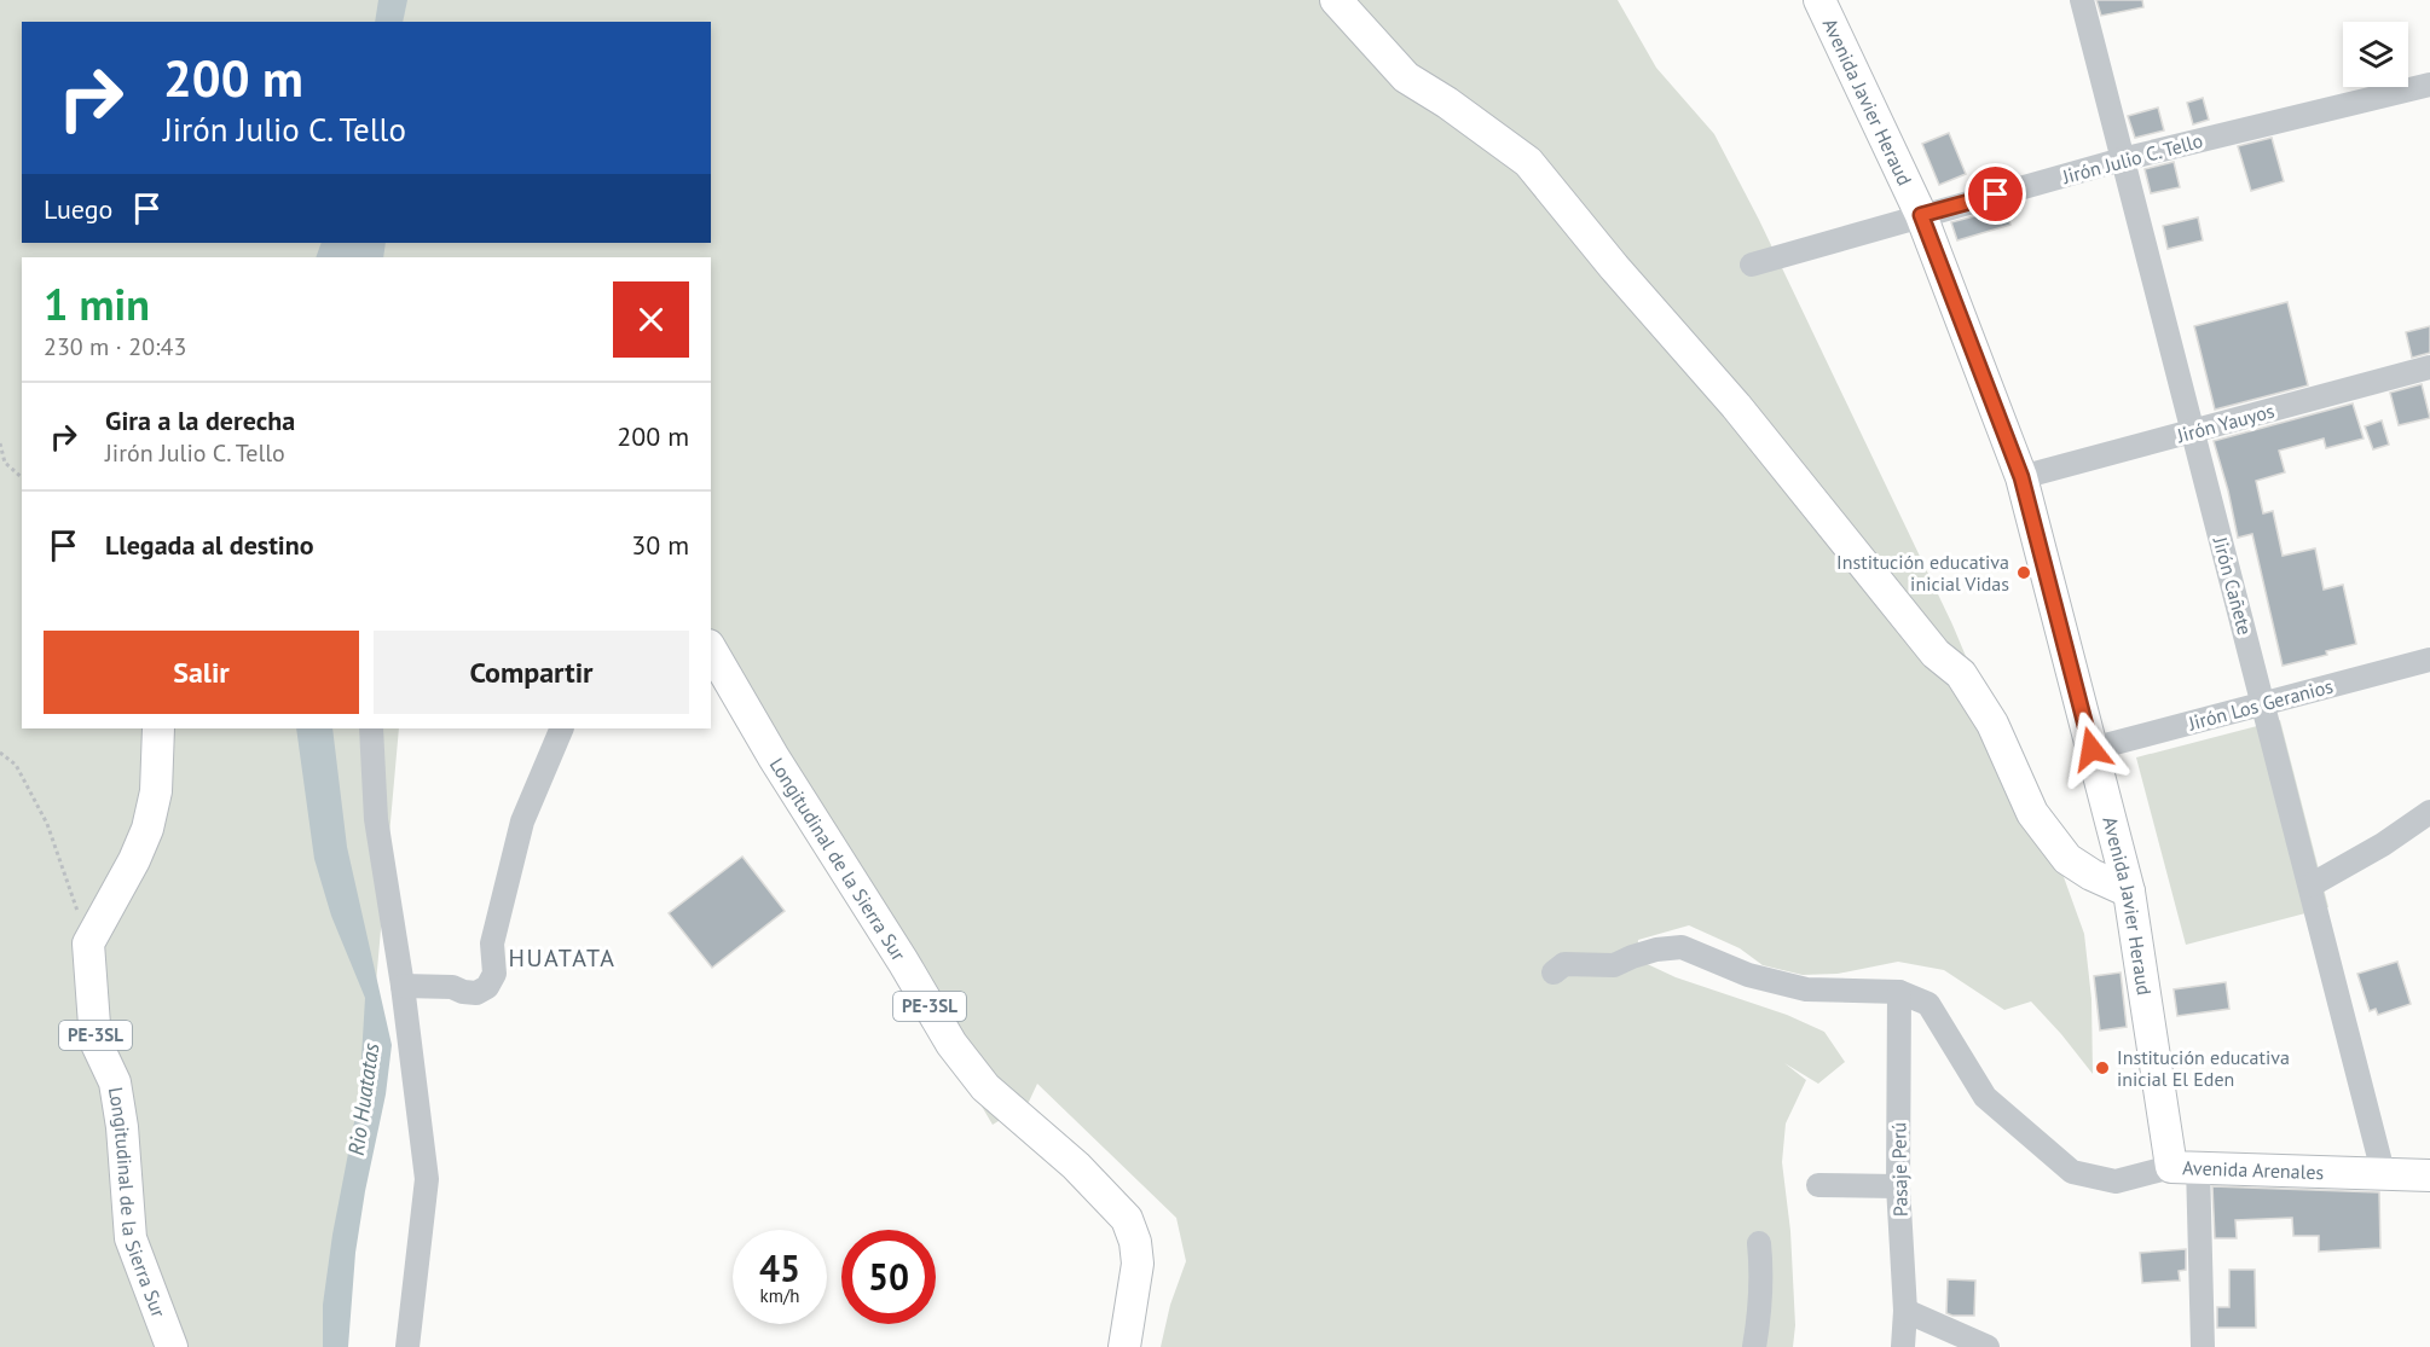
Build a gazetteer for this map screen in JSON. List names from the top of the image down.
{
  "streets": {
    "main road": [
      "Avenida Javier Heraud",
      "Longitudinal de la Sierra Sur",
      "PE-3SL",
      "Avenida Arenales"
    ],
    "street": [
      "Jirón Julio C. Tello",
      "Jirón Yauyos",
      "Jirón Cañete",
      "Jirón Los Geranios",
      "Pasaje Perú"
    ]
  },
  "crossings": [
    ["Avenida Javier Heraud", "Jirón Julio C. Tello"],
    ["Avenida Javier Heraud", "Jirón Yauyos"],
    ["Avenida Javier Heraud", "Jirón Los Geranios"],
    ["Avenida Javier Heraud", "Avenida Arenales"],
    ["Jirón Julio C. Tello", "Jirón Cañete"],
    ["Jirón Yauyos", "Jirón Cañete"],
    ["Jirón Cañete", "Jirón Los Geranios"],
    ["Jirón Cañete", "Avenida Arenales"],
    ["Avenida Arenales", "Pasaje Perú"]
  ],
  "districts": ["HUATATA"],
  "water": ["Rio Huatatas"],
  "places": ["Institución educativa inicial Vidas", "Institución educativa inicial El Eden"],
  "page": {
    "turn": ["200 m", "Jirón Julio C. Tello"],
    "then": "Luego",
    "heading": ["1 min", "230 m · 20:43"],
    "list": [
      {
        "name": "Gira a la derecha",
        "note": "Jirón Julio C. Tello",
        "value": "200 m"
      },
      {
        "name": "Llegada al destino",
        "value": "30 m"
      }
    ],
    "buttons": ["Salir", "Compartir"],
    "speed": "45 km/h",
    "limit": "50"
  }
}
